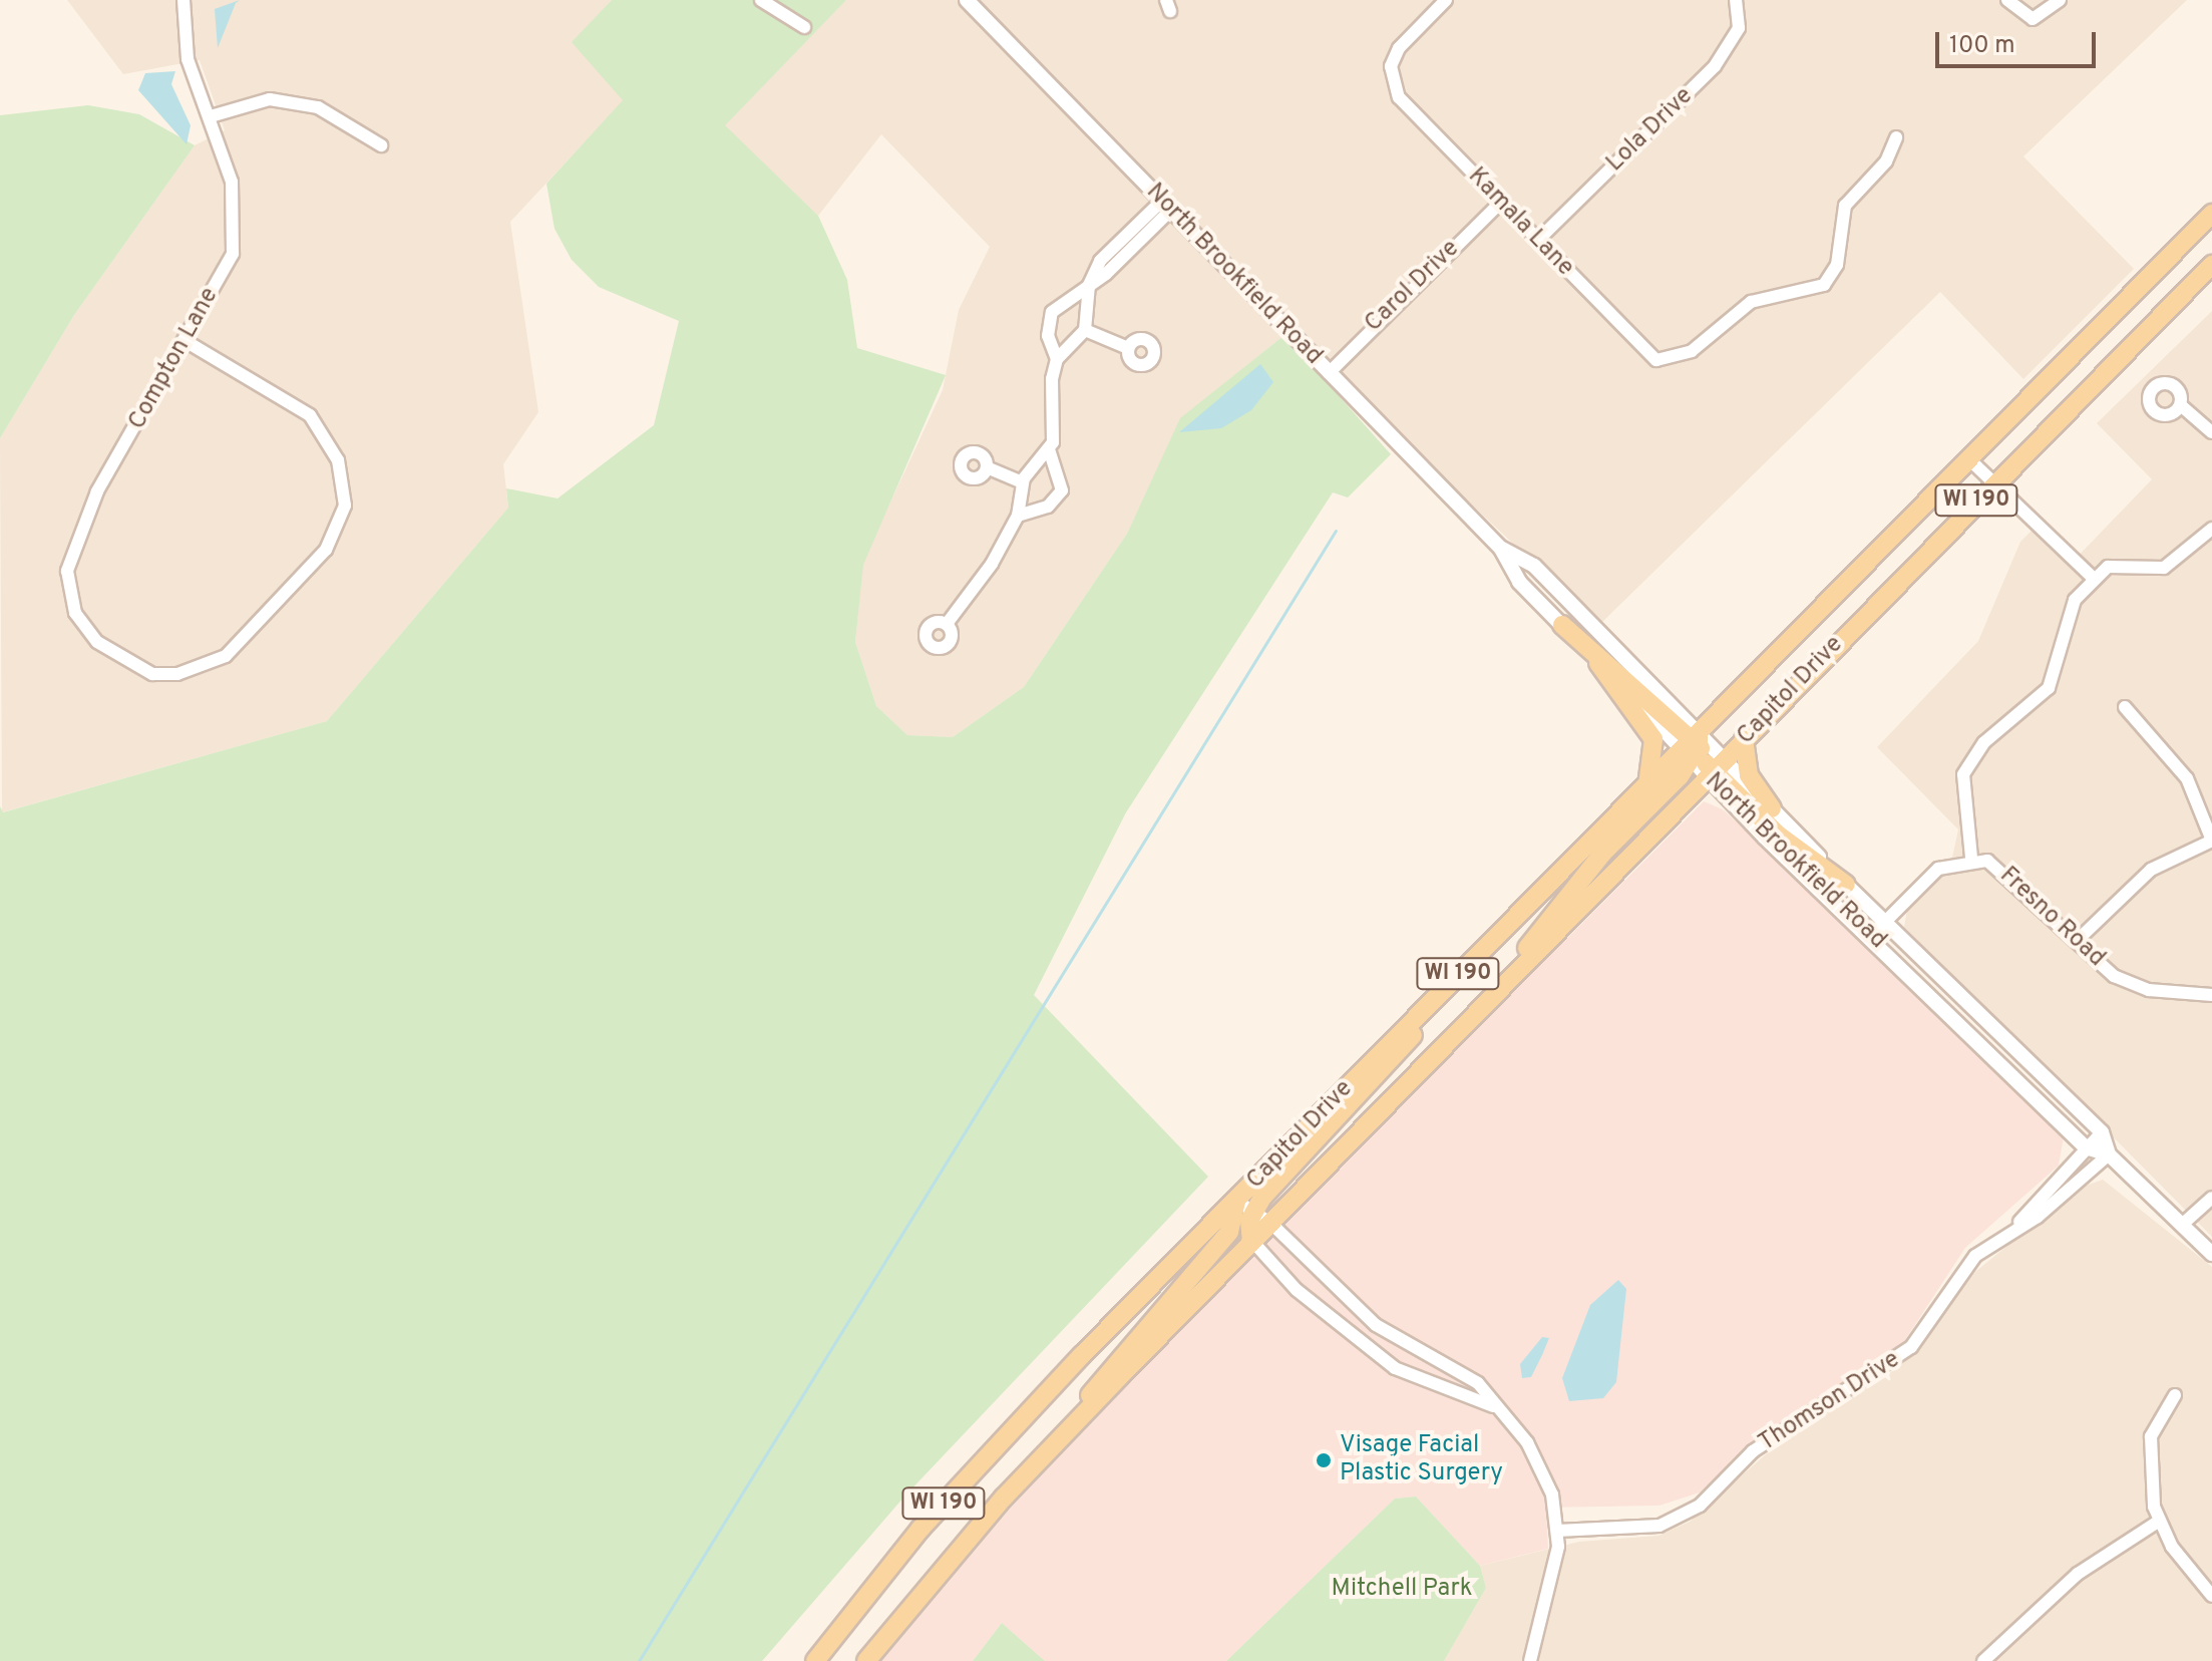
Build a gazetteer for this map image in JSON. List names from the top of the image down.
{
  "streets": {
    "main road": ["WI 190", "Capitol Drive"],
    "street": [
      "Lola Drive",
      "Kamala Lane",
      "North Brookfield Road",
      "Carol Drive",
      "Compton Lane",
      "Fresno Road",
      "Thomson Drive"
    ]
  },
  "crossings": [
    ["Lola Drive", "Kamala Lane"],
    ["Kamala Lane", "Carol Drive"],
    ["North Brookfield Road", "Carol Drive"],
    ["North Brookfield Road", "Capitol Drive"],
    ["North Brookfield Road", "Fresno Road"],
    ["North Brookfield Road", "Thomson Drive"],
    ["WI 190", "Capitol Drive"]
  ],
  "parks": ["Mitchell Park"],
  "places": ["Visage Facial Plastic Surgery"],
  "scale_bar": "100 m"
}
